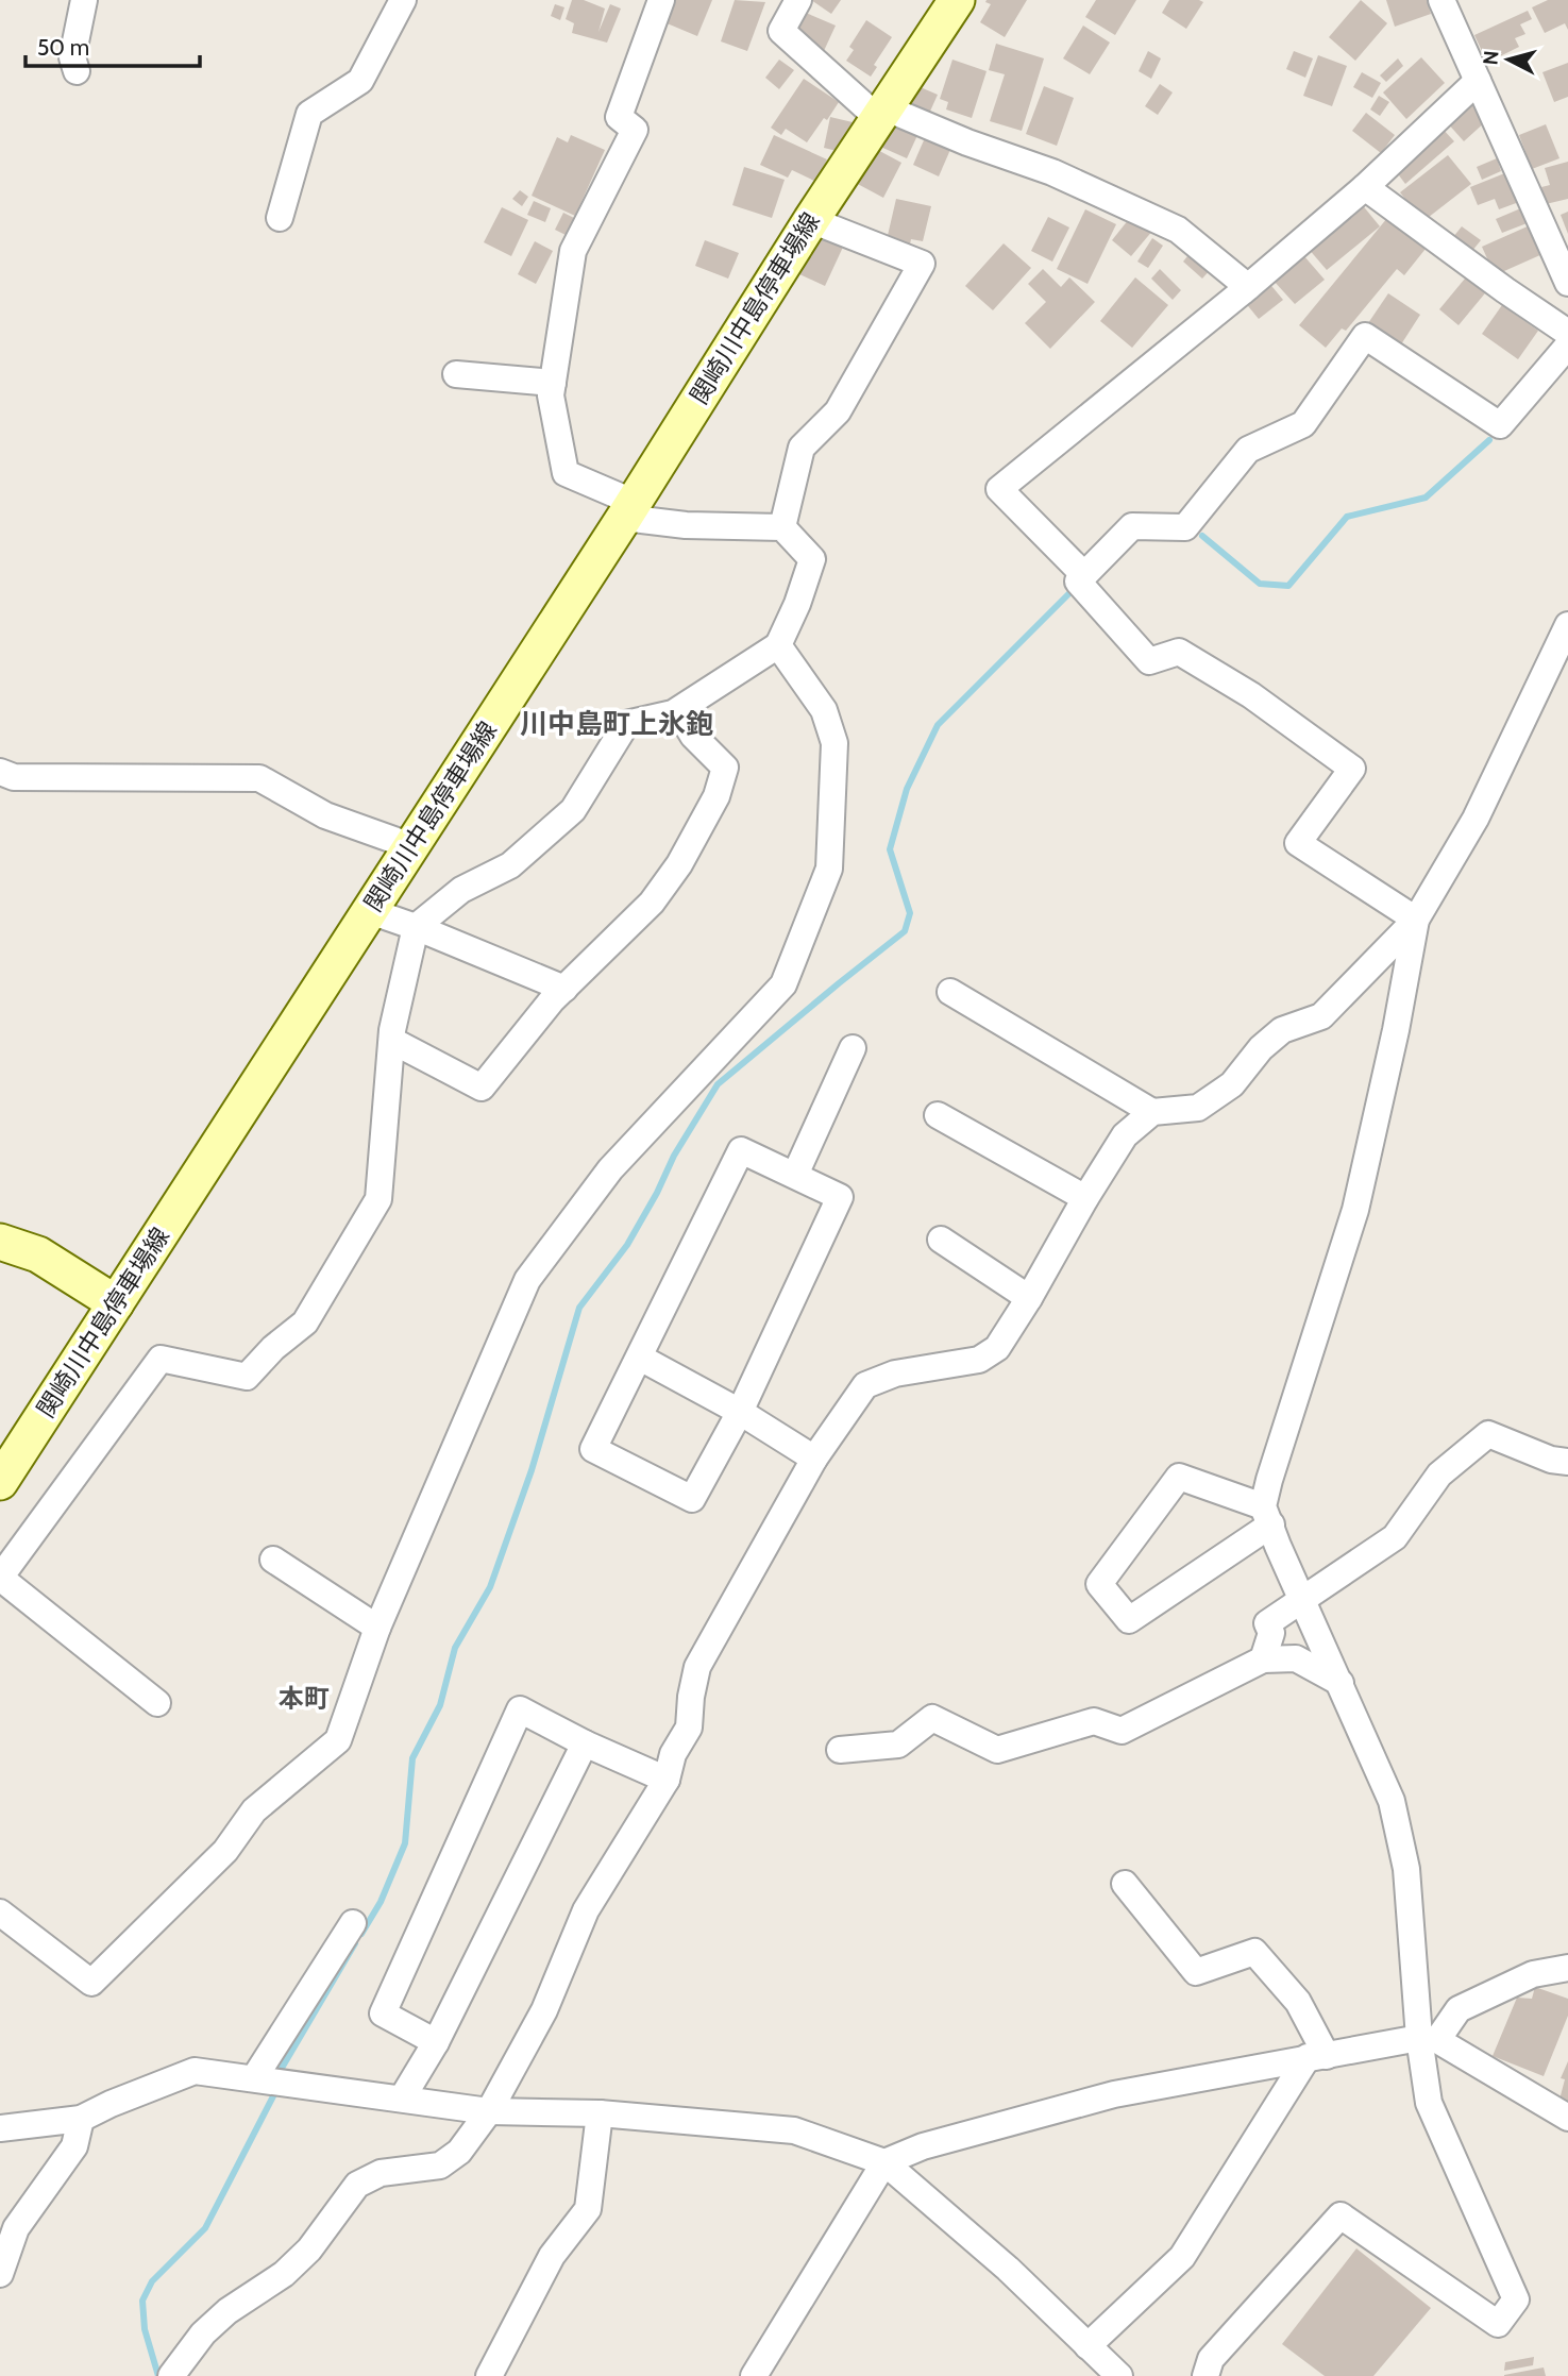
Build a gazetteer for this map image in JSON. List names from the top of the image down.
{
  "streets": {
    "main road": ["関崎川中島停車場線"]
  },
  "districts": ["川中島町上氷鉋", "本町"],
  "scale_bar": "50 m",
  "north": "left"
}
